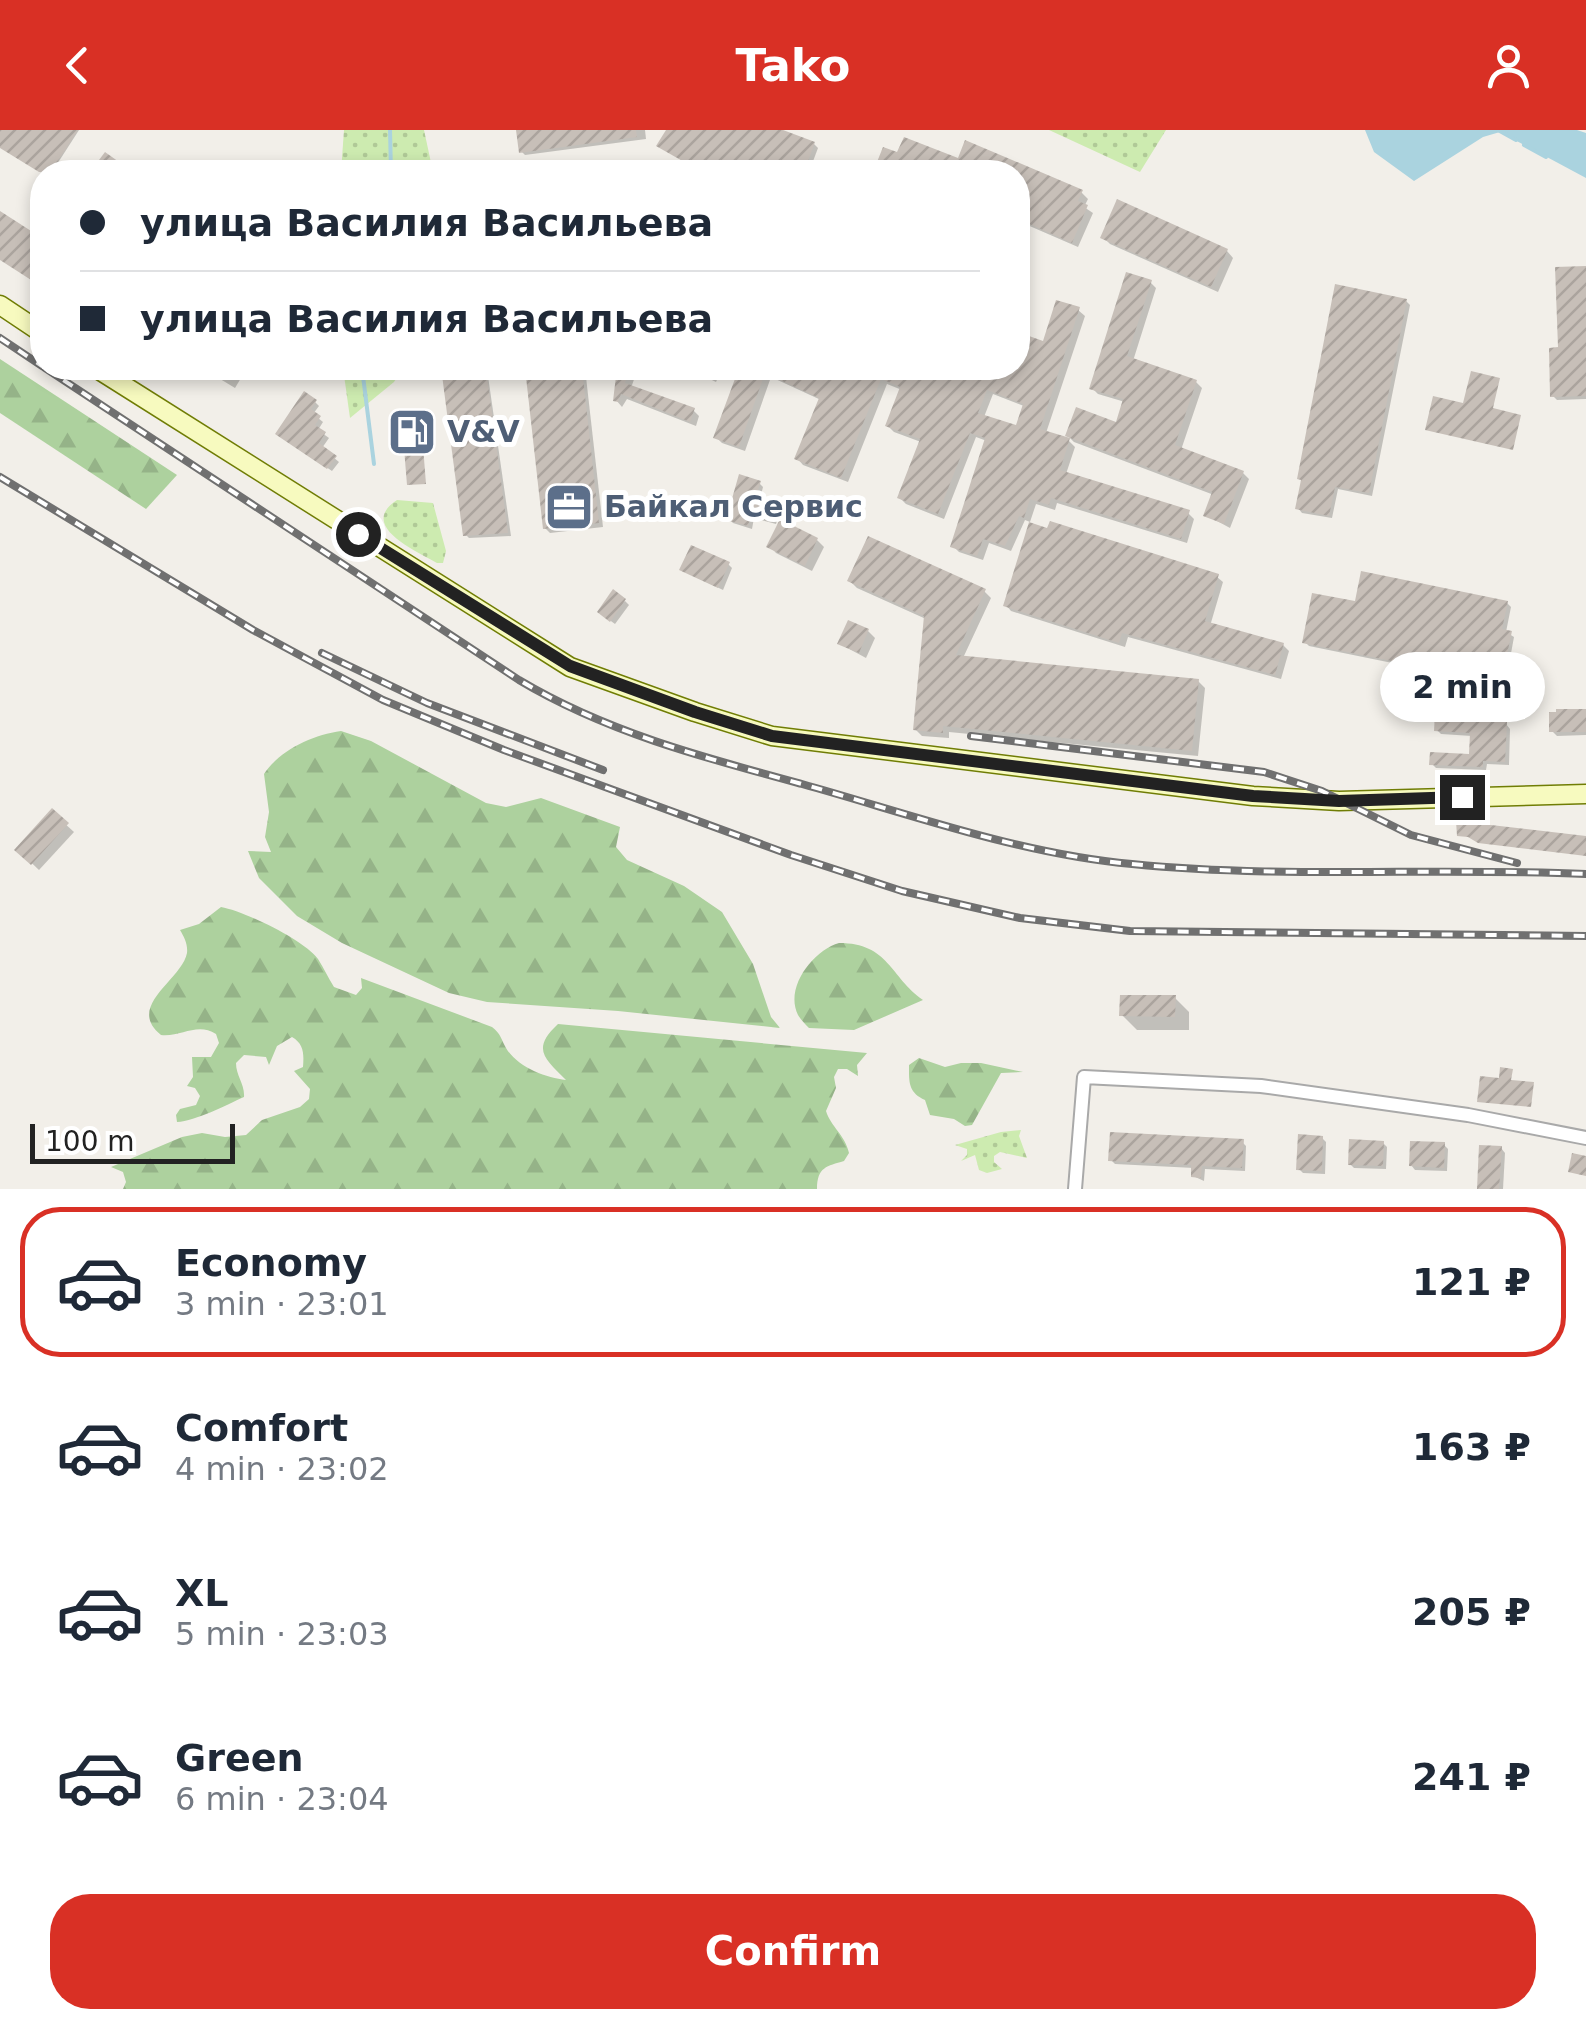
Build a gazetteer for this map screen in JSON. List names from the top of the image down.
{
  "places": {
    "fuel station": ["V&V"],
    "office": ["Байкал Сервис"]
  },
  "scale_bar": "100 m",
  "page": {
    "header": "Tako",
    "banner": ["улица Василия Васильева", "улица Василия Васильева"],
    "bubble": "2 min",
    "scale": "100 m",
    "list": [
      {
        "name": "Economy",
        "note": "3 min · 23:01",
        "value": "121 ₽"
      },
      {
        "name": "Comfort",
        "note": "4 min · 23:02",
        "value": "163 ₽"
      },
      {
        "name": "XL",
        "note": "5 min · 23:03",
        "value": "205 ₽"
      },
      {
        "name": "Green",
        "note": "6 min · 23:04",
        "value": "241 ₽"
      }
    ],
    "buttons": "Confirm"
  }
}
